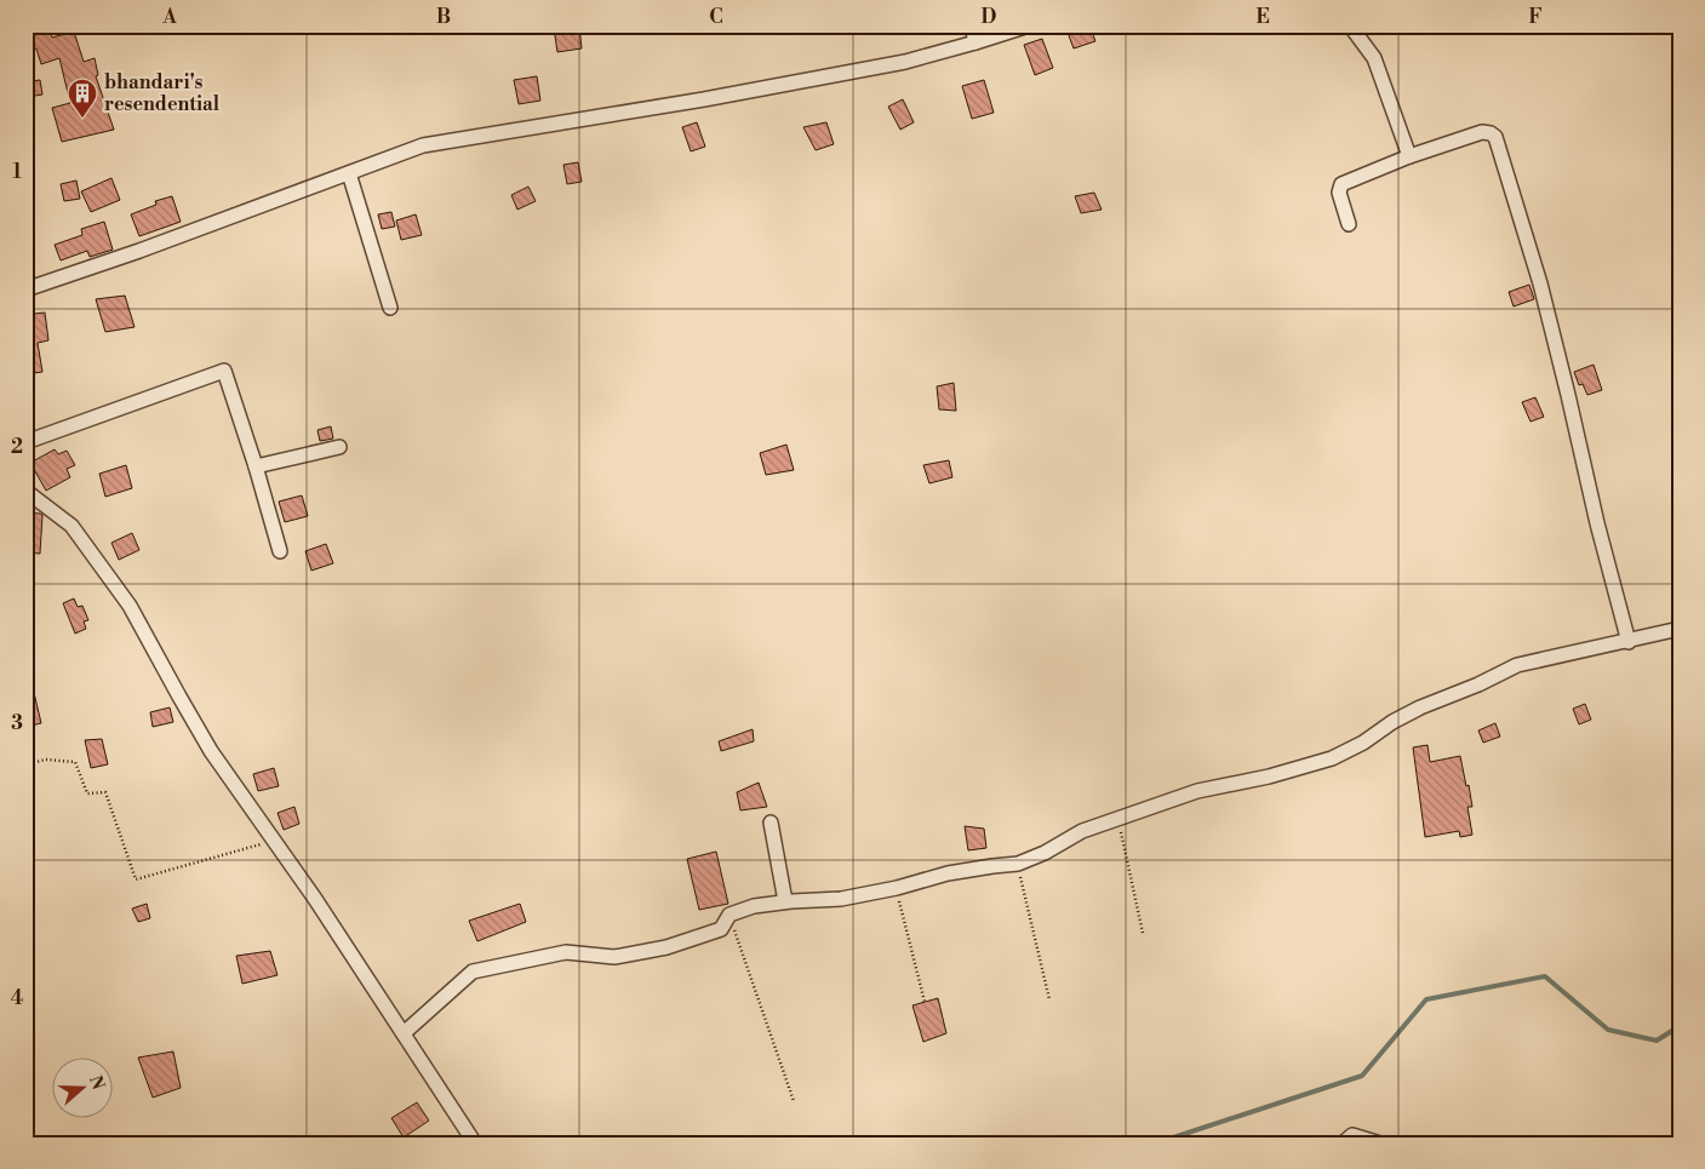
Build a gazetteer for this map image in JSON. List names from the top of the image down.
{
  "places": {
    "building": ["bhandari's resendential"]
  },
  "north": "right",
  "grid": {
    "columns": [
      "A",
      "B",
      "C",
      "D",
      "E",
      "F"
    ],
    "rows": [
      "1",
      "2",
      "3",
      "4"
    ]
  }
}
